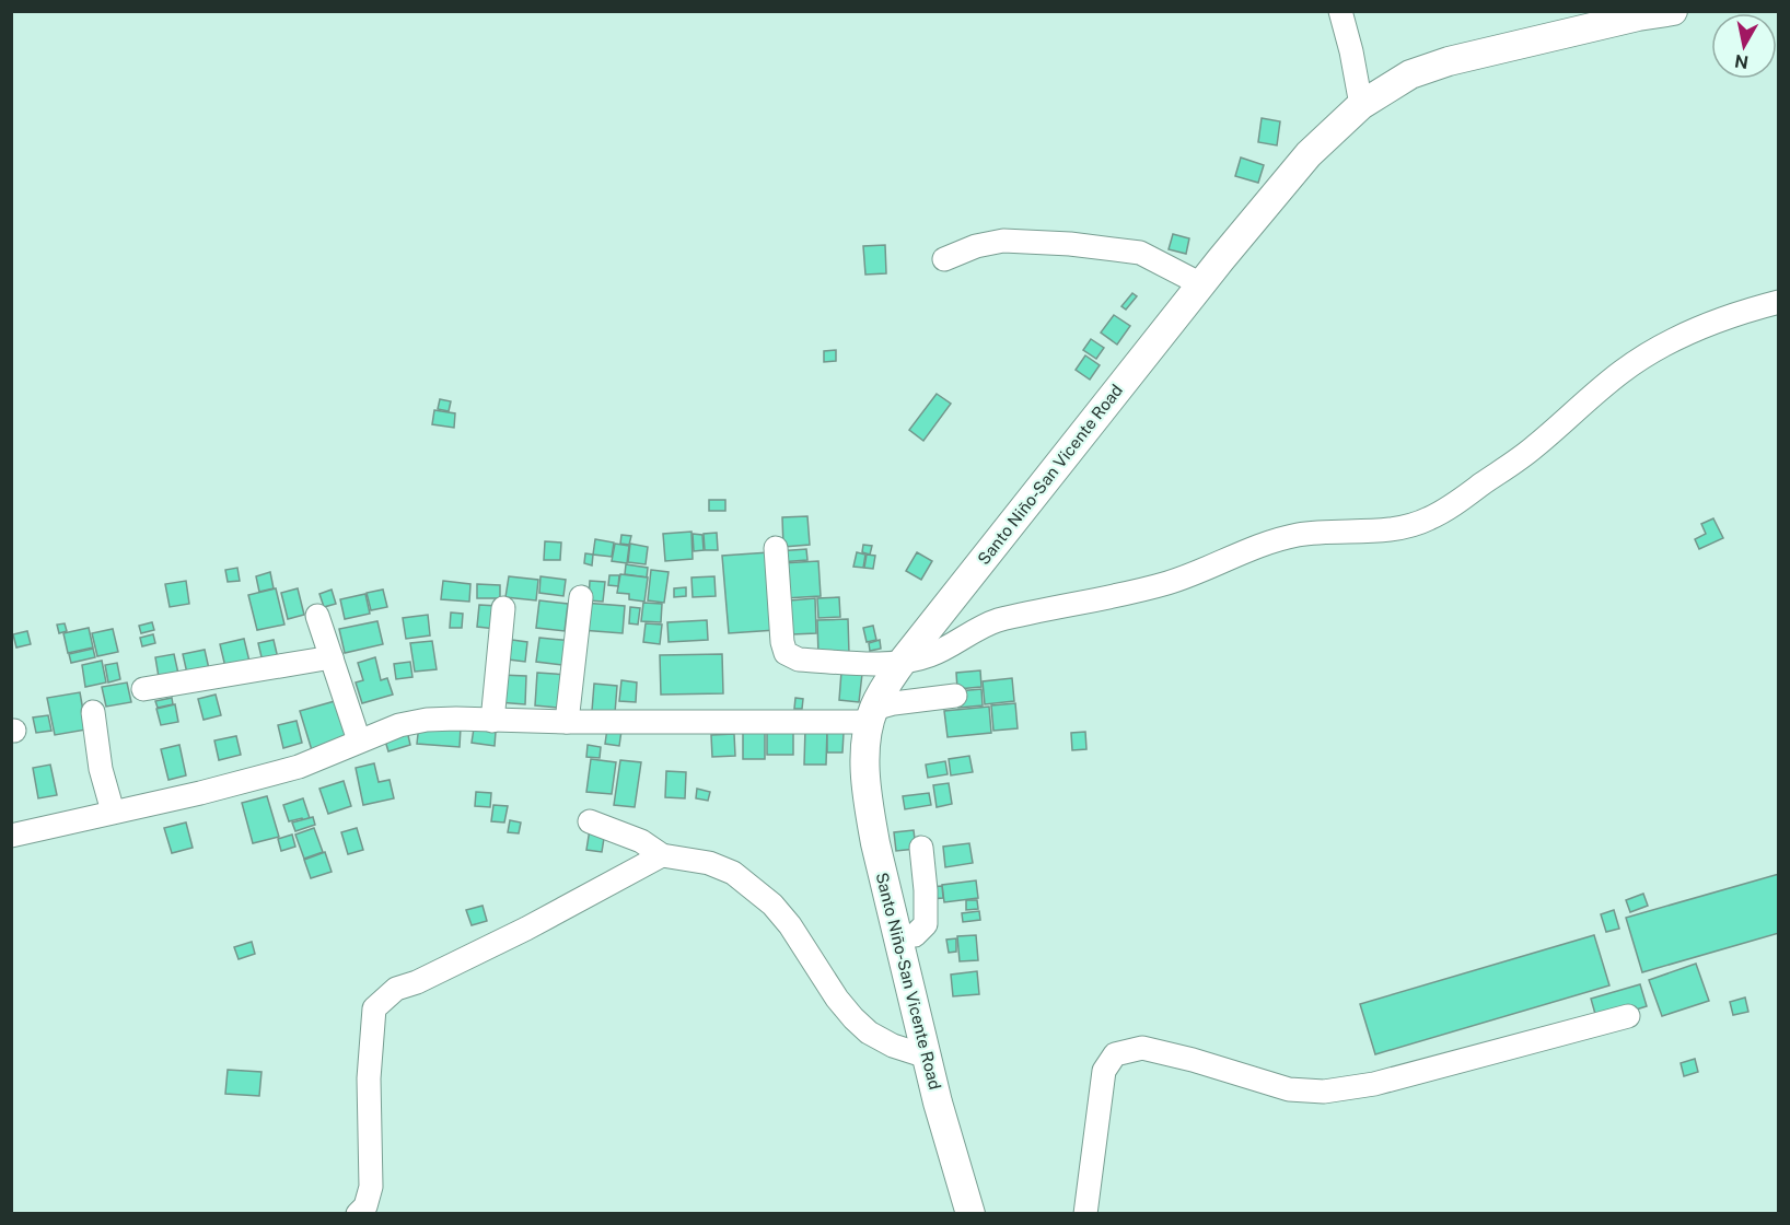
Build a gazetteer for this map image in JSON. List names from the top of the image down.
{
  "streets": {
    "main road": ["Santo Niño-San Vicente Road"]
  },
  "north": "bottom"
}
